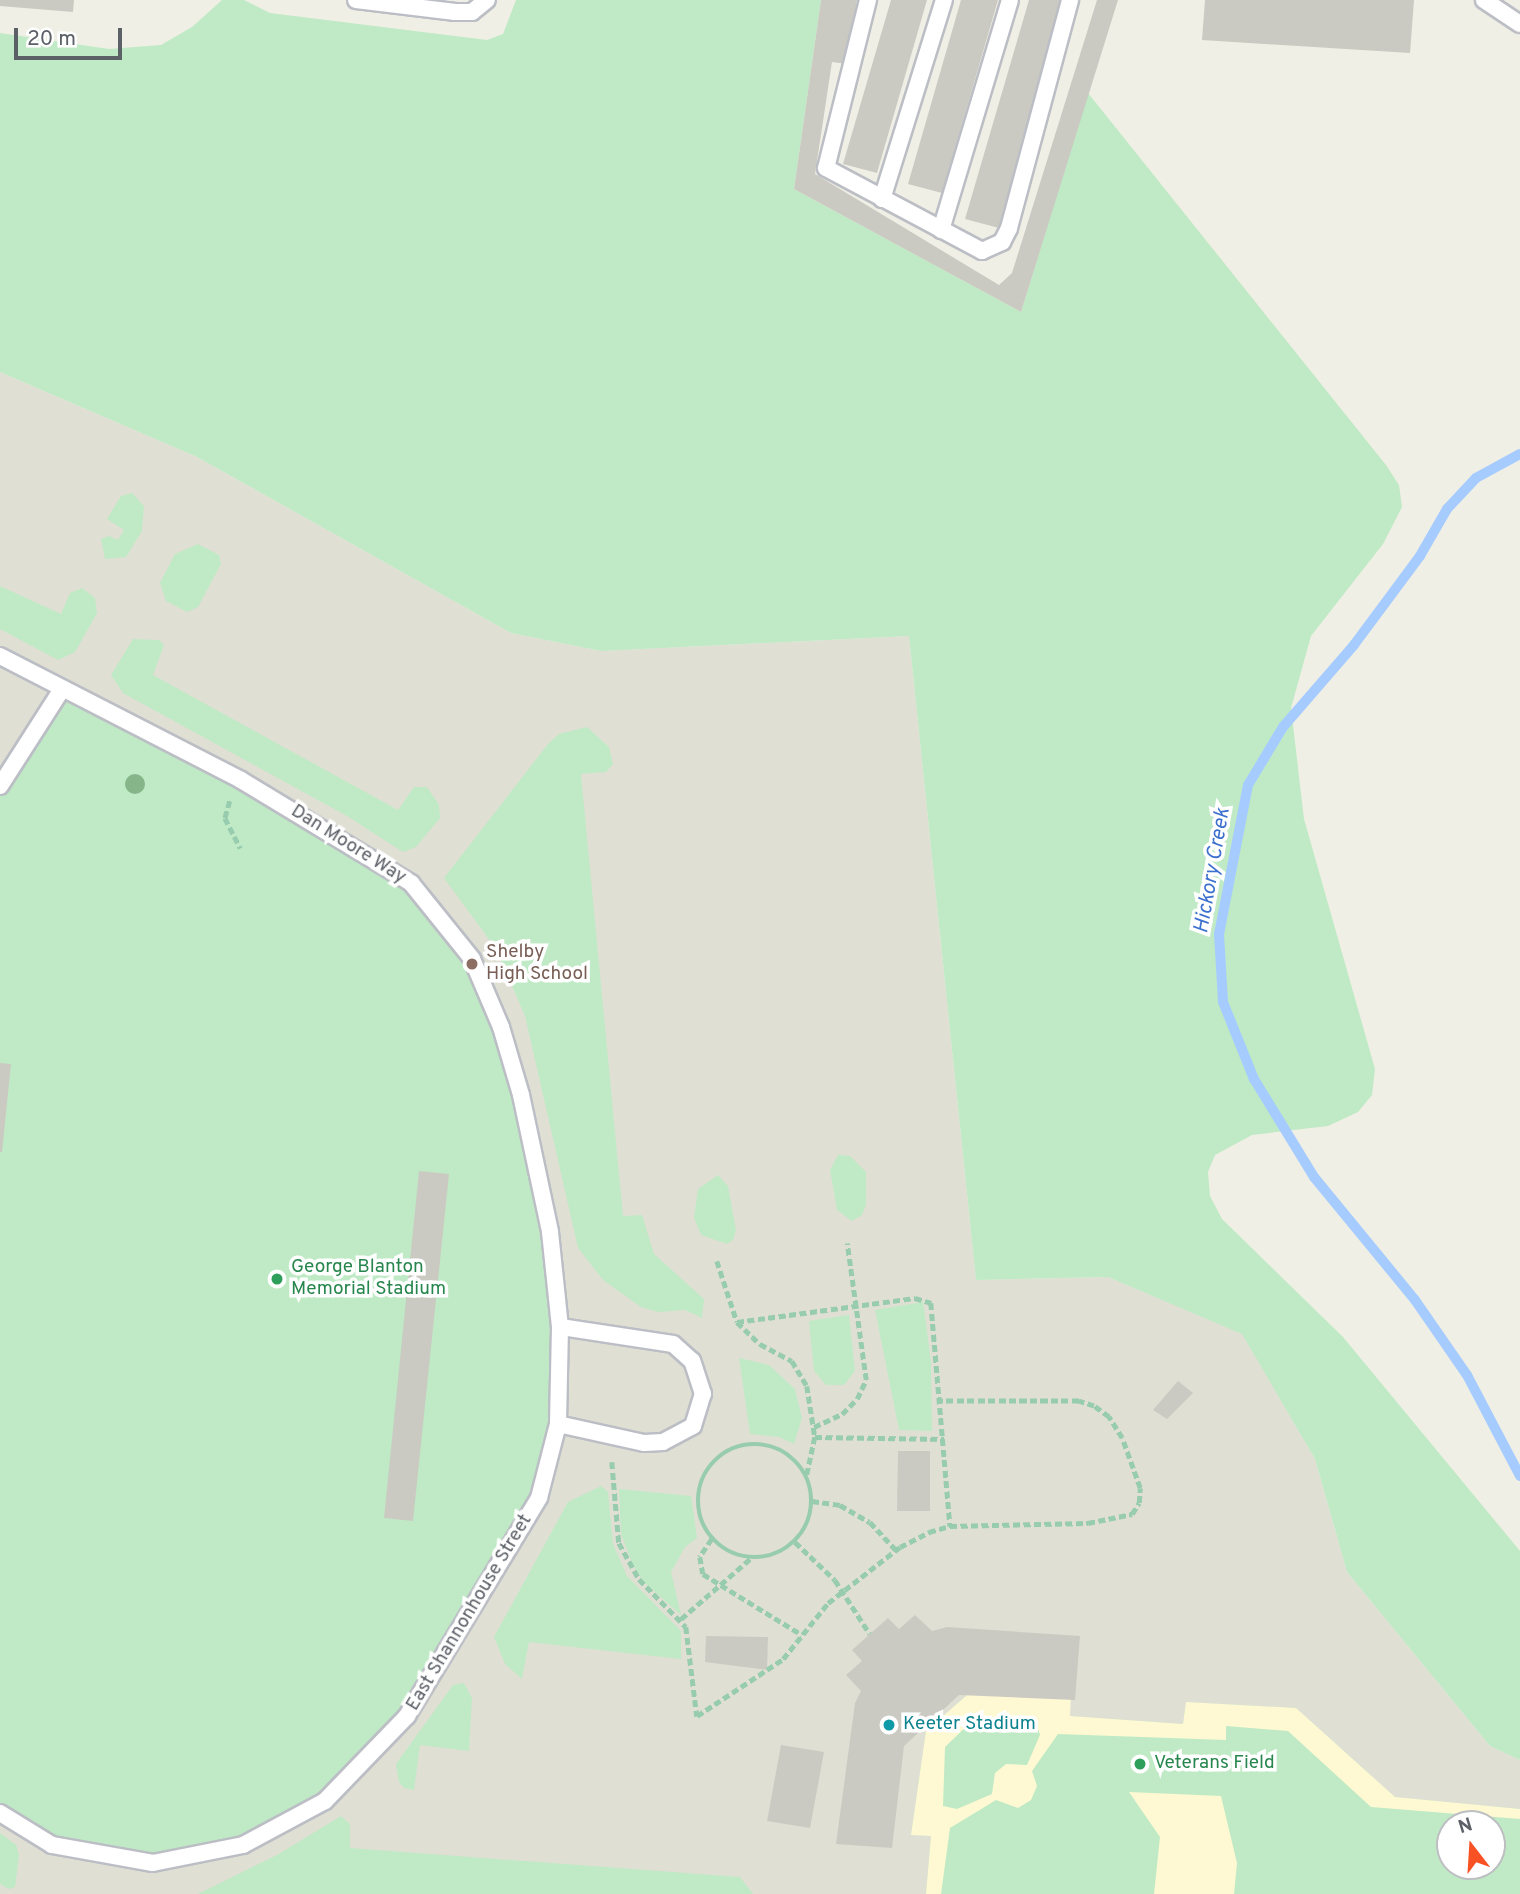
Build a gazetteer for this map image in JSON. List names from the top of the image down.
{
  "streets": {
    "lane": ["Dan Moore Way", "East Shannonhouse Street"]
  },
  "crossings": [
    ["Dan Moore Way", "East Shannonhouse Street"]
  ],
  "water": ["Hickory Creek"],
  "places": [
    "Shelby High School",
    "George Blanton Memorial Stadium",
    "Keeter Stadium",
    "Veterans Field"
  ],
  "scale_bar": "20 m",
  "north": "top"
}
